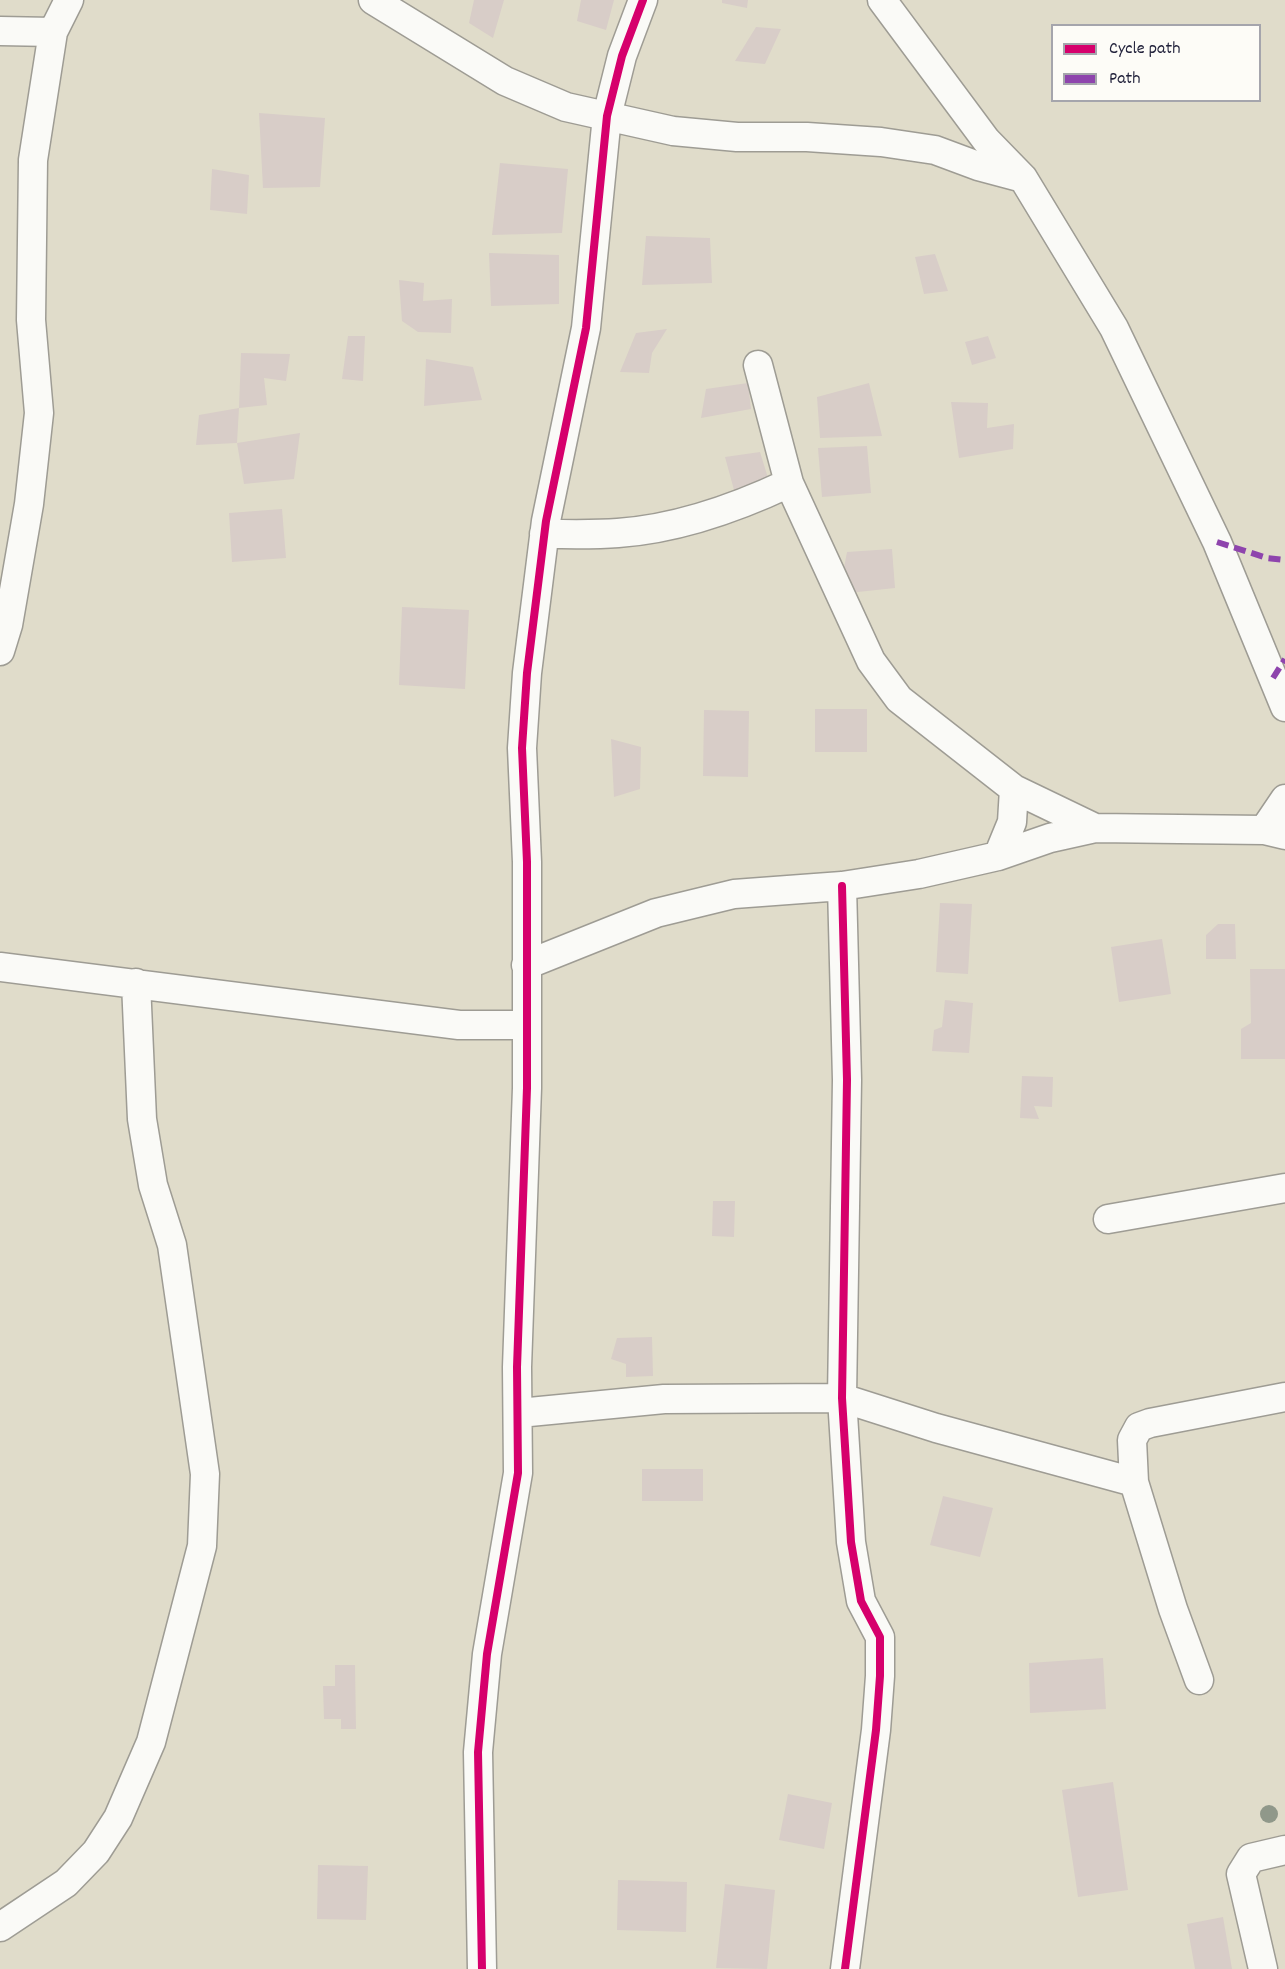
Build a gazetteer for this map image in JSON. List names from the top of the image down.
{
  "legend": ["Cycle path", "Path"]
}
